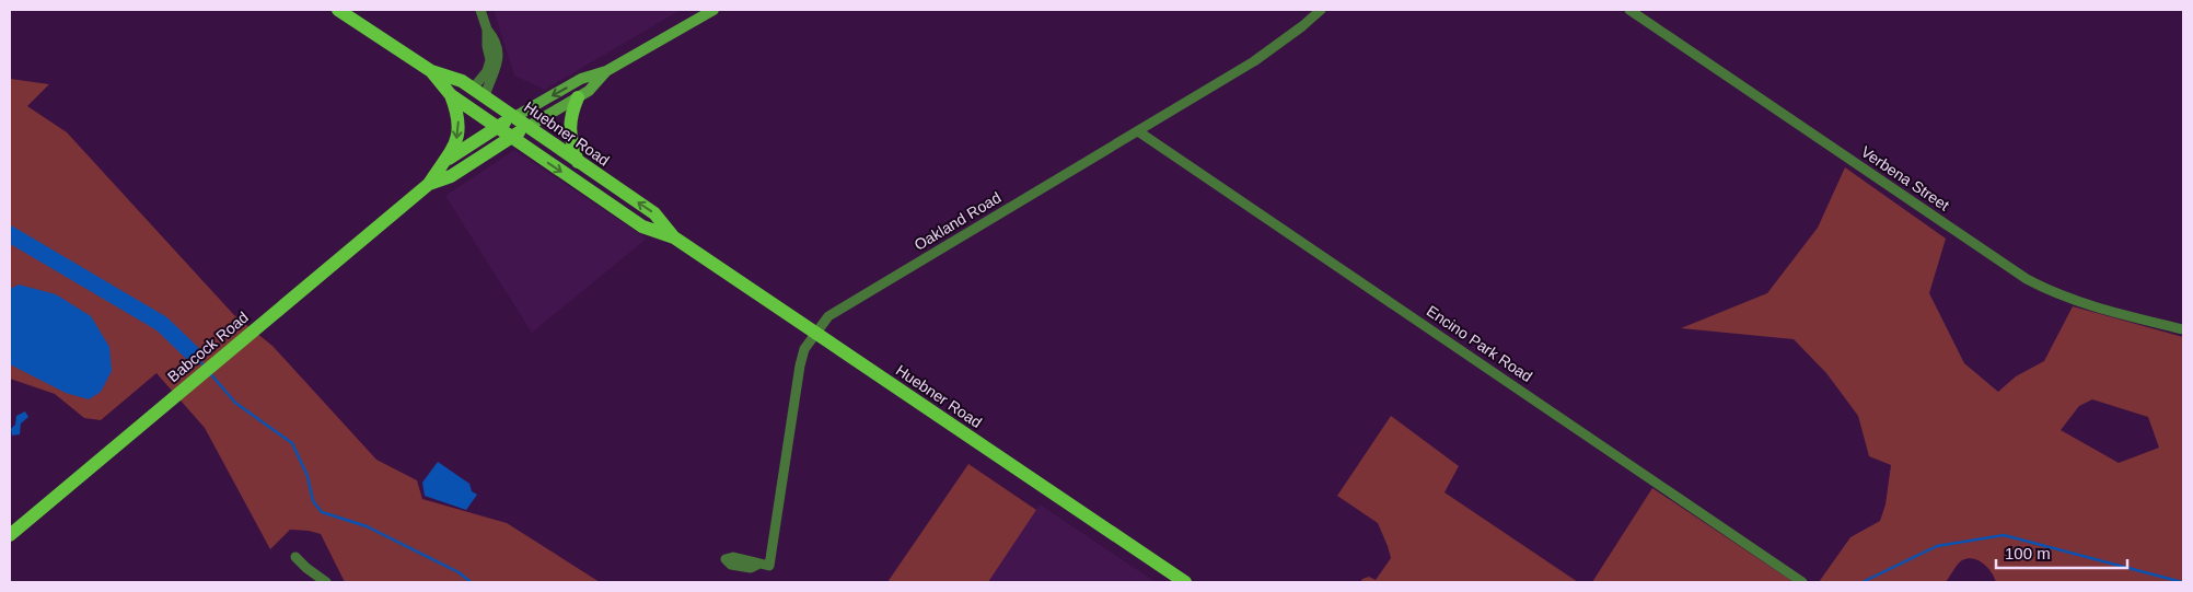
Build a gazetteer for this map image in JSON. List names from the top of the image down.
{
  "streets": {
    "main road": ["Huebner Road", "Babcock Road"],
    "street": ["Verbena Street", "Oakland Road", "Encino Park Road"]
  },
  "crossings": [
    ["Huebner Road", "Oakland Road"],
    ["Huebner Road", "Babcock Road"],
    ["Oakland Road", "Encino Park Road"]
  ],
  "scale_bar": "100 m"
}
